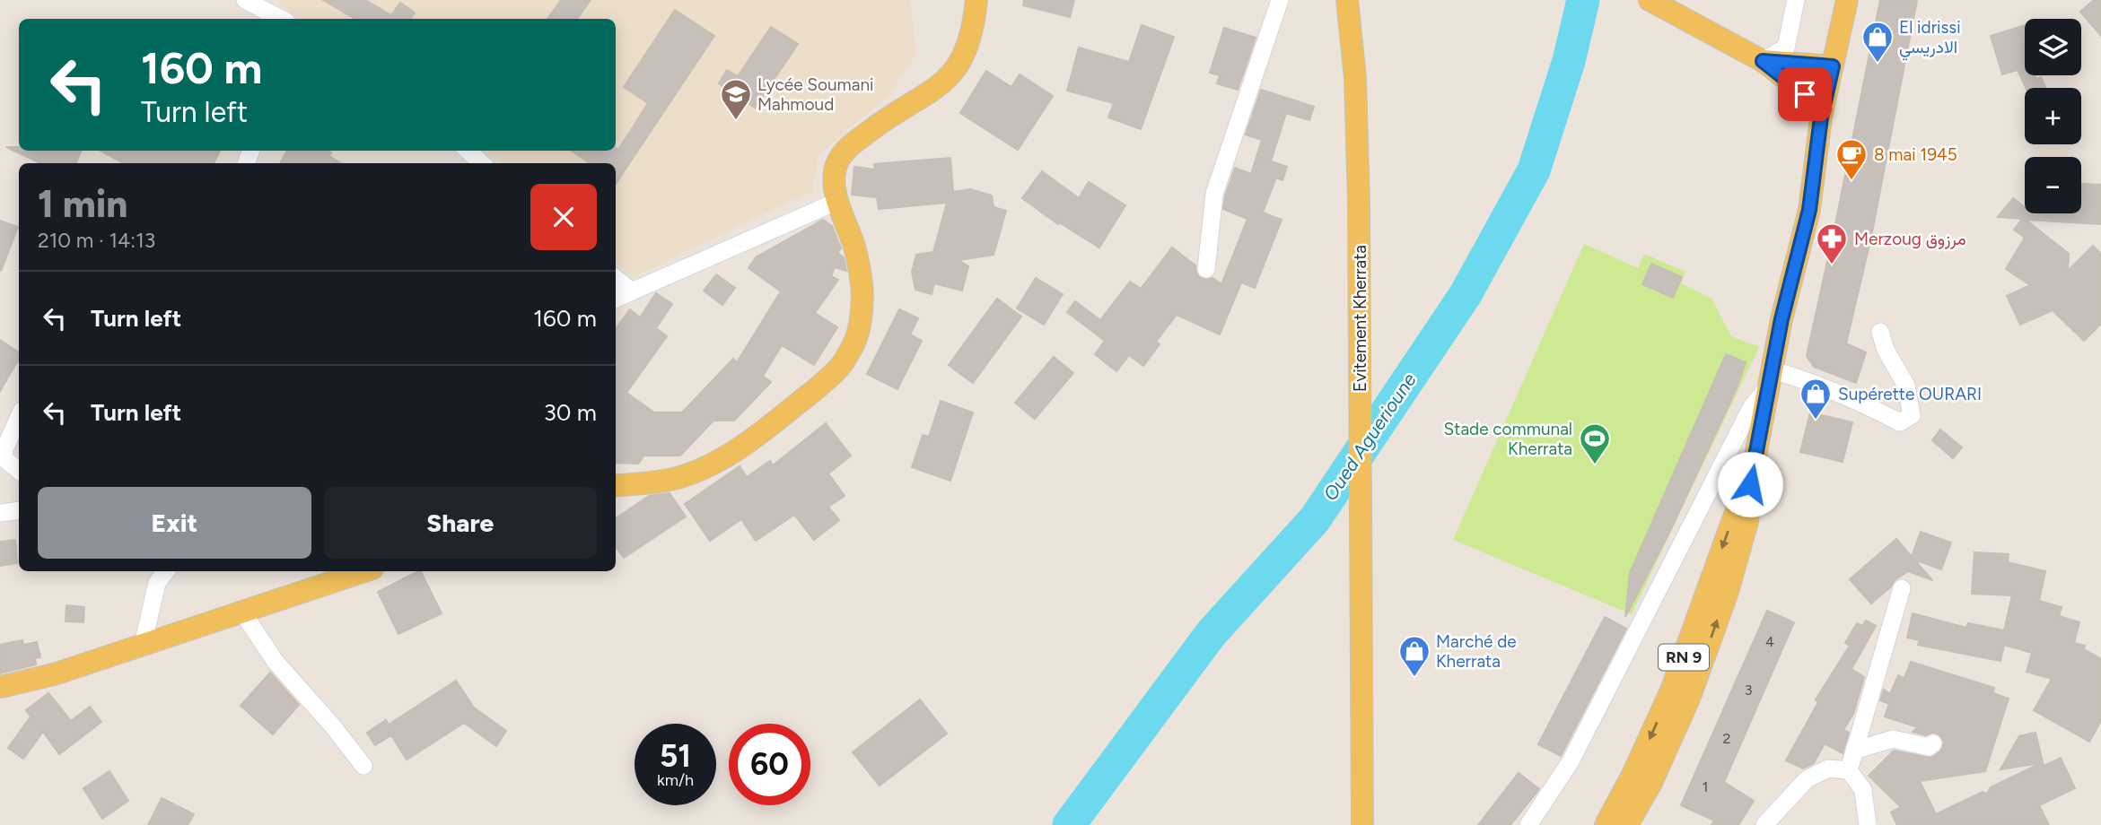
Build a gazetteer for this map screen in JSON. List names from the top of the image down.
{
  "streets": {
    "main road": ["Evitement Kherrata", "RN 9"]
  },
  "water": ["Oued Aguerioune"],
  "places": {
    "shop": ["El idrissi الادريسي", "Supérette OURARI", "Marché de Kherrata"],
    "school or university": ["Lycée Soumani Mahmoud"],
    "cafe": ["8 mai 1945"],
    "pharmacy": ["Merzoug مرزوق"],
    "sports": ["Stade communal Kherrata"]
  },
  "house_numbers": [
    "4",
    "3",
    "2",
    "1"
  ],
  "page": {
    "map_buttons": ["+", "−"],
    "turn": ["160 m", "Turn left"],
    "heading": ["1 min", "210 m · 14:13"],
    "list": [
      {
        "name": "Turn left",
        "value": "160 m"
      },
      {
        "name": "Turn left",
        "value": "30 m"
      }
    ],
    "buttons": ["Exit", "Share"],
    "speed": "51 km/h",
    "limit": "60"
  }
}
